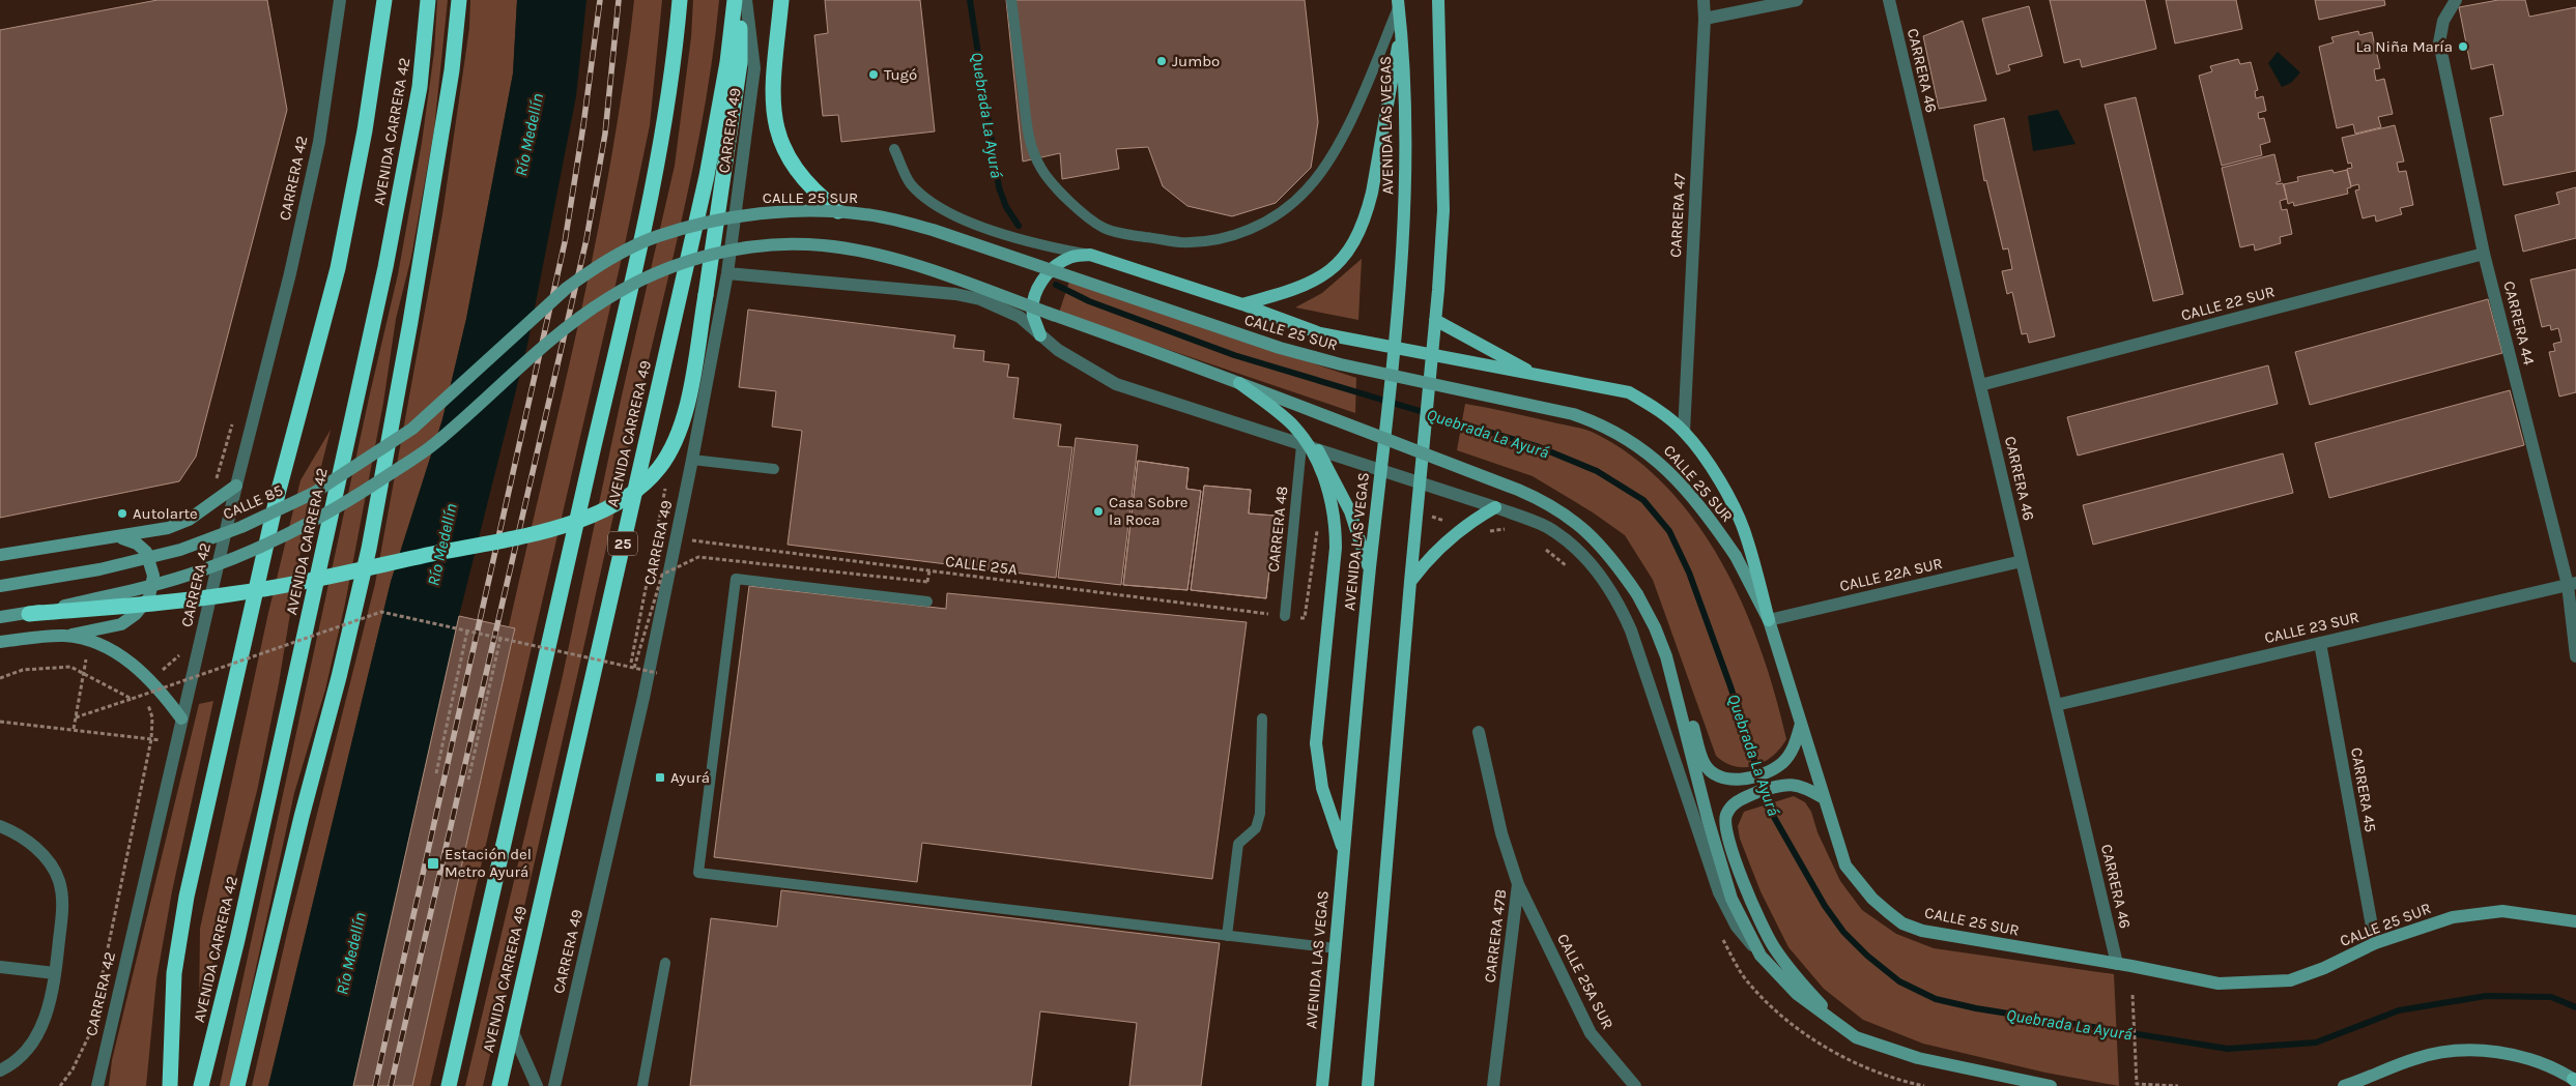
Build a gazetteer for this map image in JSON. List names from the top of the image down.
{
  "streets": {
    "highway": ["AVENIDA CARRERA 42", "AVENIDA CARRERA 49", "25"],
    "main road": ["AVENIDA LAS VEGAS", "CALLE 25 SUR", "CALLE 85"],
    "street": [
      "CARRERA 46",
      "CARRERA 49",
      "CARRERA 42",
      "CARRERA 47",
      "CALLE 22 SUR",
      "CARRERA 44",
      "CALLE 22A SUR",
      "CALLE 23 SUR",
      "CARRERA 45",
      "CARRERA 47B",
      "CALLE 25A SUR"
    ],
    "lane": ["CARRERA 48"],
    "path": ["CALLE 25A"]
  },
  "crossings": [
    ["CARRERA 46", "CALLE 25 SUR"],
    ["CARRERA 46", "CALLE 22 SUR"],
    ["CARRERA 46", "CALLE 22A SUR"],
    ["CARRERA 46", "CALLE 23 SUR"],
    ["CARRERA 49", "CALLE 25A"],
    ["CALLE 25 SUR", "CALLE 85"],
    ["CALLE 25 SUR", "CALLE 22A SUR"],
    ["CALLE 25 SUR", "CARRERA 45"],
    ["CALLE 22 SUR", "CARRERA 44"],
    ["CARRERA 44", "CALLE 23 SUR"],
    ["CARRERA 48", "CALLE 25A"],
    ["CALLE 23 SUR", "CARRERA 45"],
    ["CARRERA 47B", "CALLE 25A SUR"]
  ],
  "water": ["Quebrada La Ayurá", "Río Medellín"],
  "places": {
    "other": [
      "La Niña María",
      "Jumbo",
      "Tugó",
      "Casa Sobre la Roca",
      "Autolarte"
    ],
    "transit": ["Ayurá", "Estación del Metro Ayurá"]
  }
}
